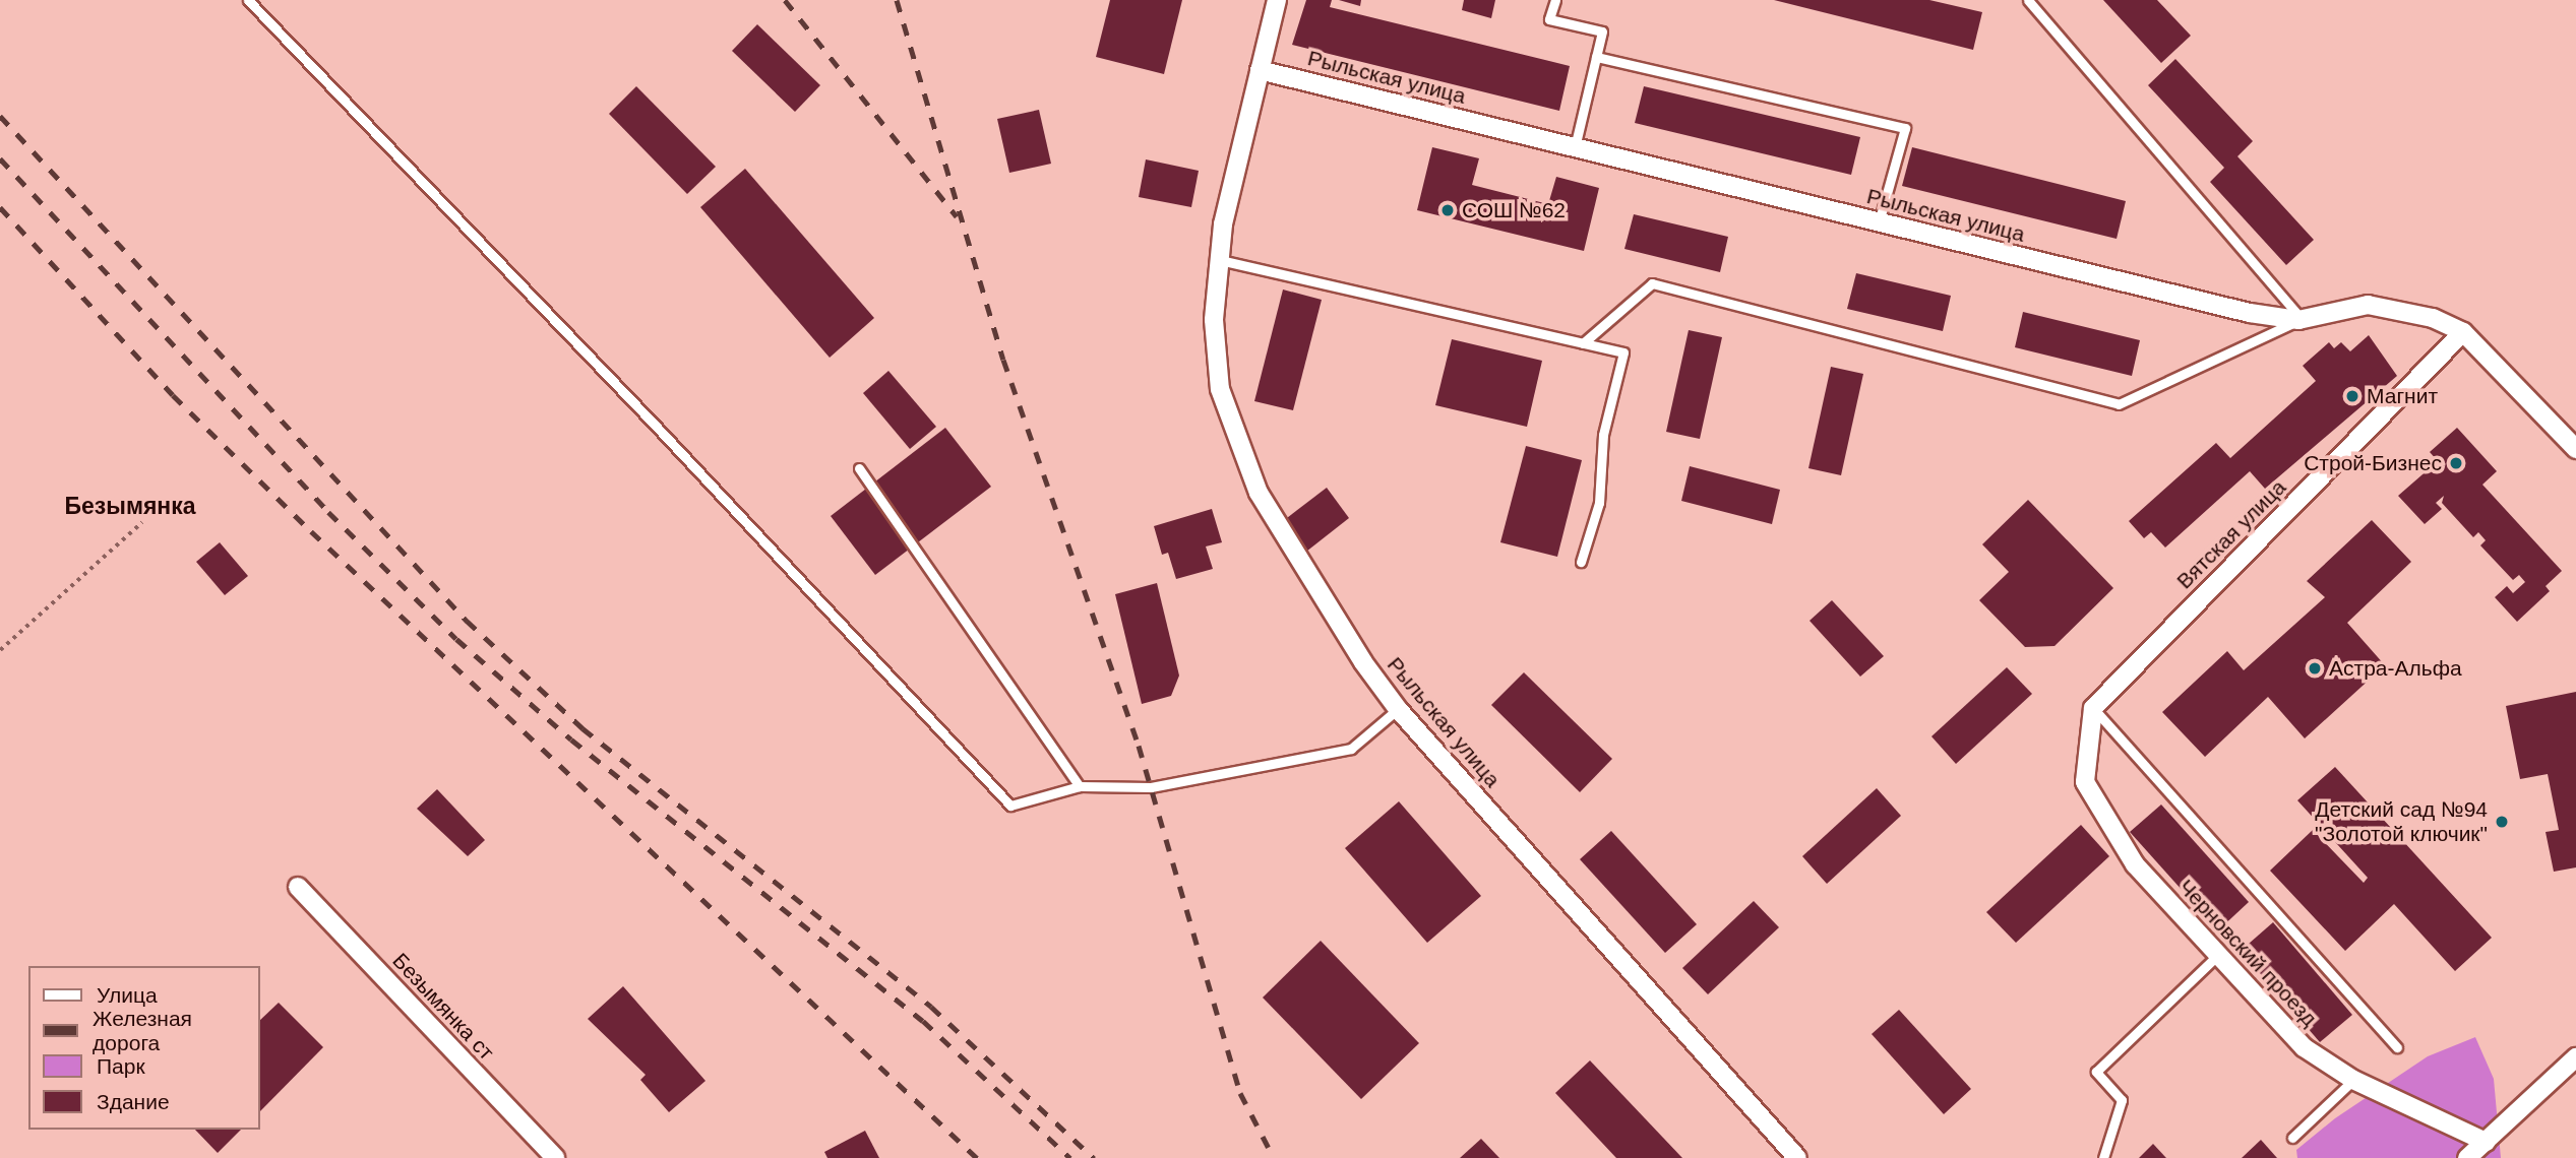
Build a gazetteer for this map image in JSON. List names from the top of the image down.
{
  "streets": {
    "street": [
      "Рыльская улица",
      "Вятская улица",
      "Черновский проезд",
      "Безымянка ст"
    ]
  },
  "crossings": [
    ["Рыльская улица", "Вятская улица"],
    ["Вятская улица", "Черновский проезд"]
  ],
  "districts": ["Безымянка"],
  "places": [
    "СОШ №62",
    "Магнит",
    "Строй-Бизнес",
    "Астра-Альфа",
    "Детский сад №94 \"Золотой ключик\""
  ],
  "legend": [
    "Улица",
    "Железная дорога",
    "Парк",
    "Здание"
  ]
}
